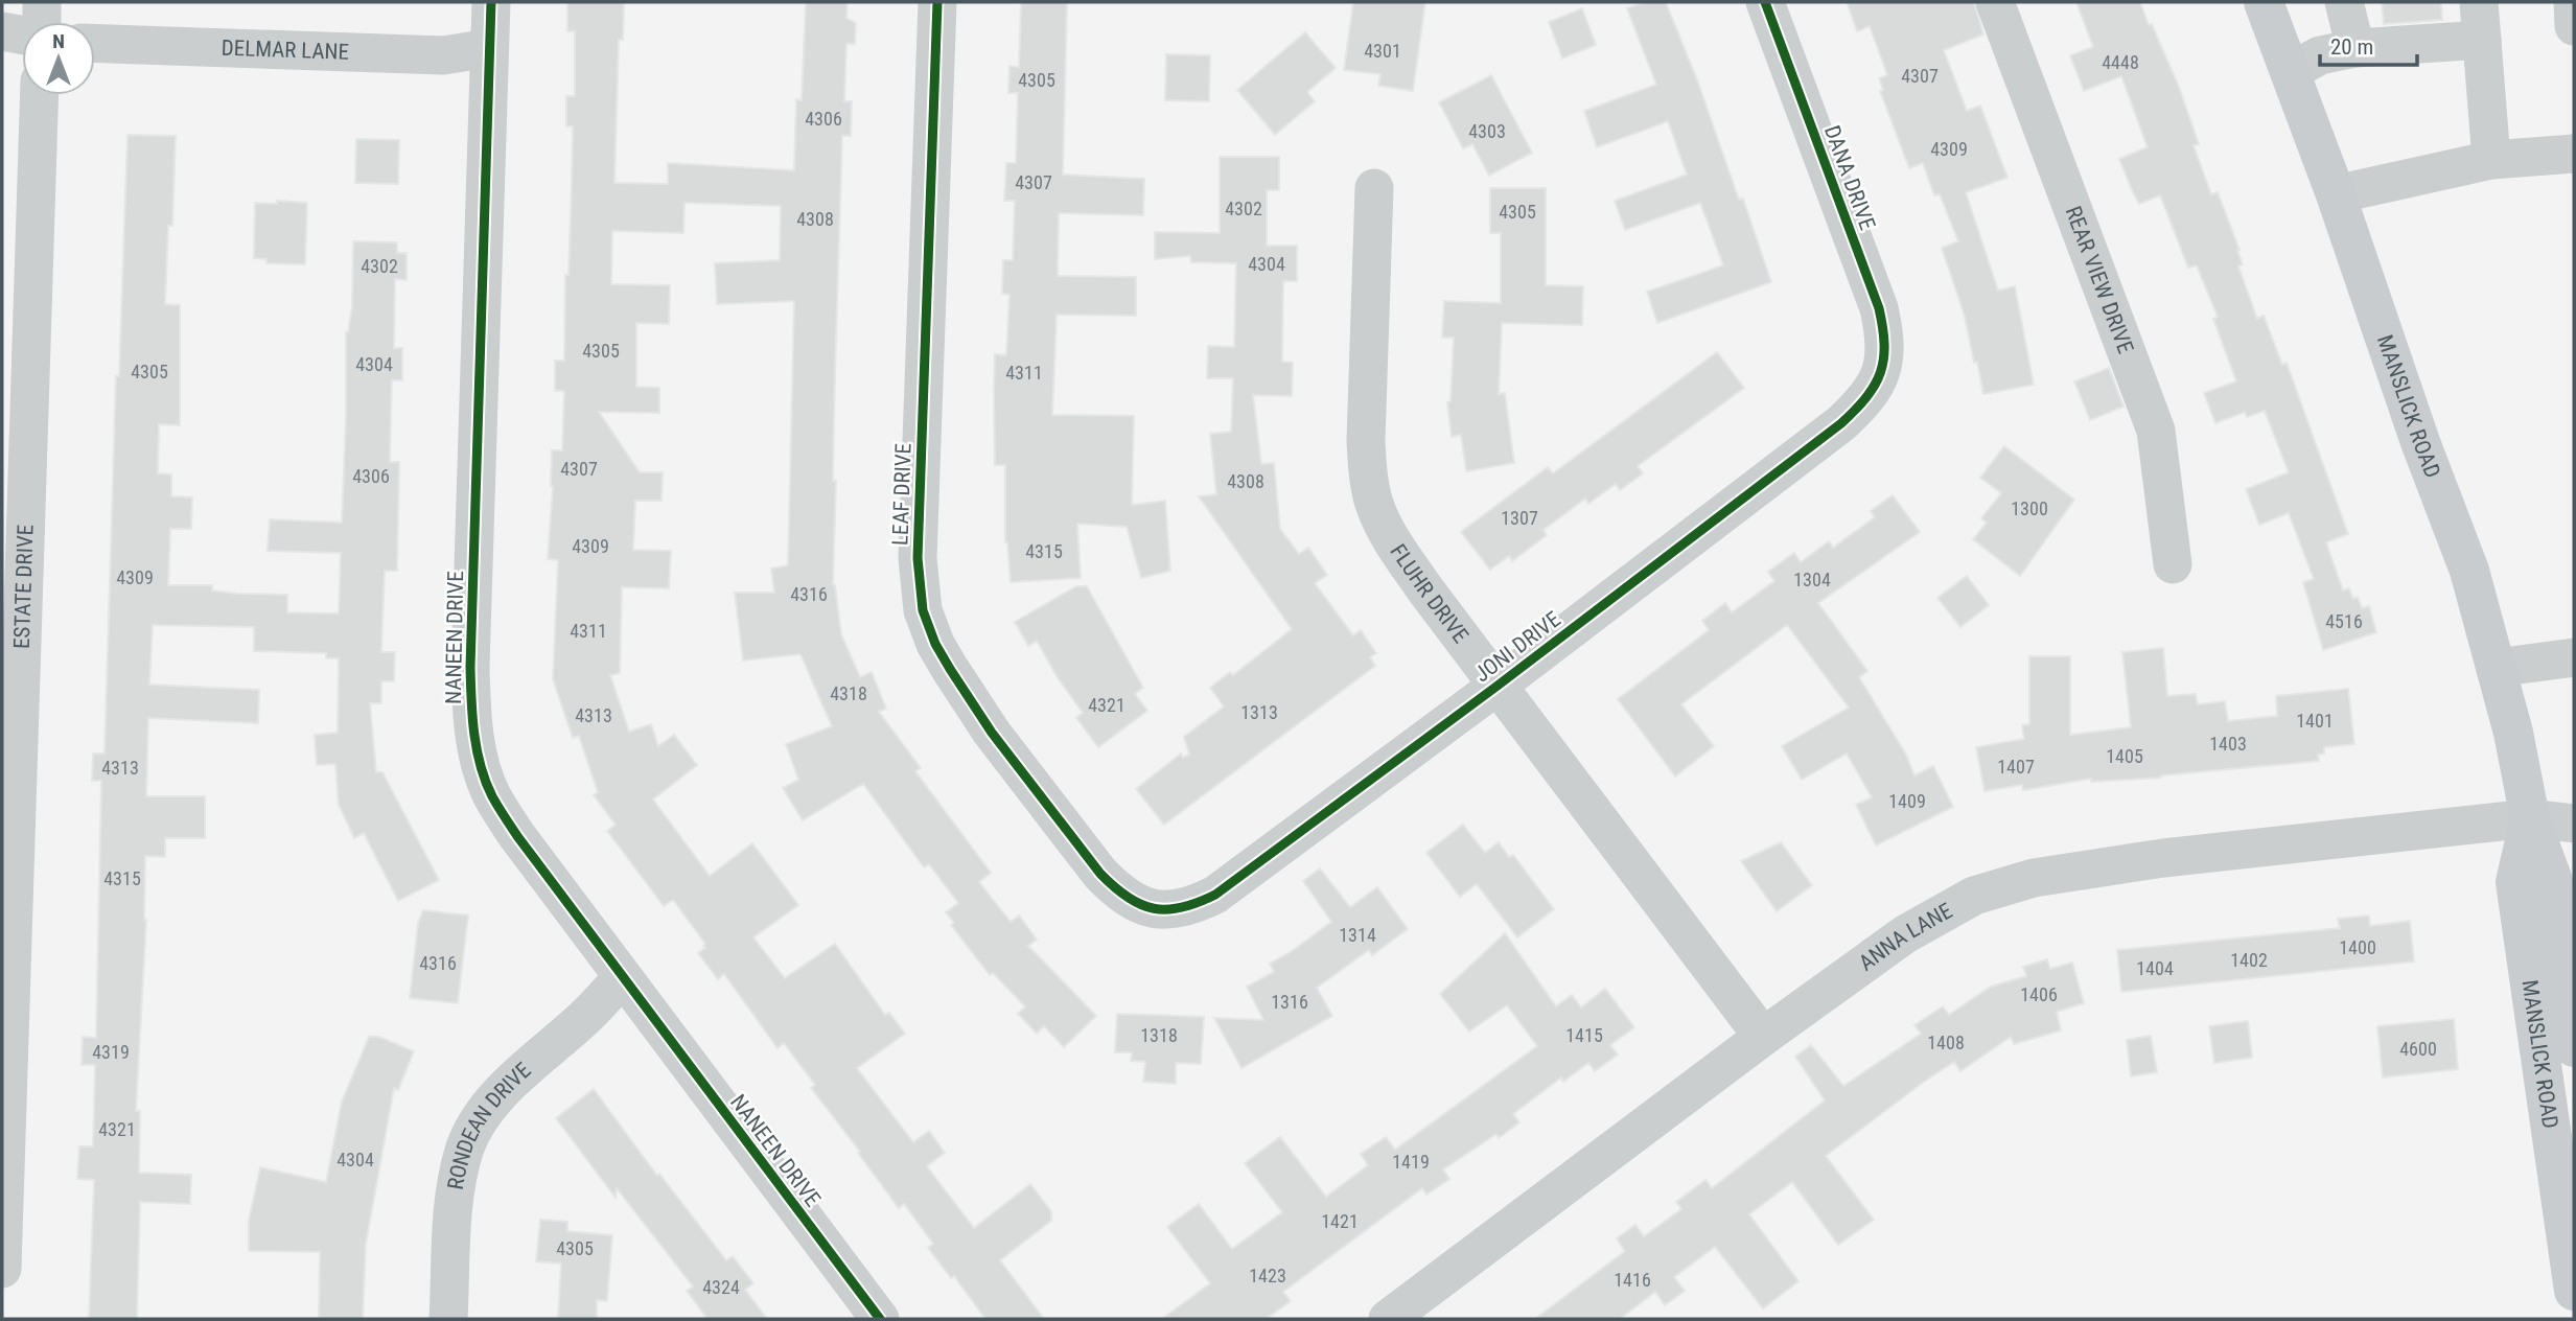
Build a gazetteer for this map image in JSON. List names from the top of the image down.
{
  "streets": {
    "main road": ["MANSLICK ROAD"],
    "street": [
      "DELMAR LANE",
      "DANA DRIVE",
      "REAR VIEW DRIVE",
      "LEAF DRIVE",
      "ESTATE DRIVE",
      "FLUHR DRIVE",
      "NANEEN DRIVE",
      "JONI DRIVE",
      "ANNA LANE",
      "RONDEAN DRIVE"
    ]
  },
  "crossings": [
    ["DELMAR LANE", "NANEEN DRIVE"],
    ["DANA DRIVE", "JONI DRIVE"],
    ["MANSLICK ROAD", "ANNA LANE"],
    ["LEAF DRIVE", "JONI DRIVE"],
    ["FLUHR DRIVE", "JONI DRIVE"],
    ["FLUHR DRIVE", "ANNA LANE"],
    ["NANEEN DRIVE", "RONDEAN DRIVE"]
  ],
  "house_numbers": [
    "4301",
    "4448",
    "4307",
    "4305",
    "4306",
    "4303",
    "4309",
    "4307",
    "4302",
    "4305",
    "4308",
    "4304",
    "4302",
    "4305",
    "4304",
    "4305",
    "4311",
    "4307",
    "4306",
    "4308",
    "1300",
    "1307",
    "4309",
    "4315",
    "4309",
    "1304",
    "4316",
    "4516",
    "4311",
    "4318",
    "4321",
    "1313",
    "4313",
    "1401",
    "1403",
    "1405",
    "1407",
    "4313",
    "1409",
    "4315",
    "1314",
    "1400",
    "1402",
    "4316",
    "1404",
    "1406",
    "1316",
    "1318",
    "1415",
    "1408",
    "4600",
    "4319",
    "4321",
    "4304",
    "1419",
    "1421",
    "4305",
    "1423",
    "1416",
    "4324"
  ],
  "scale_bar": "20 m",
  "north": "top"
}
